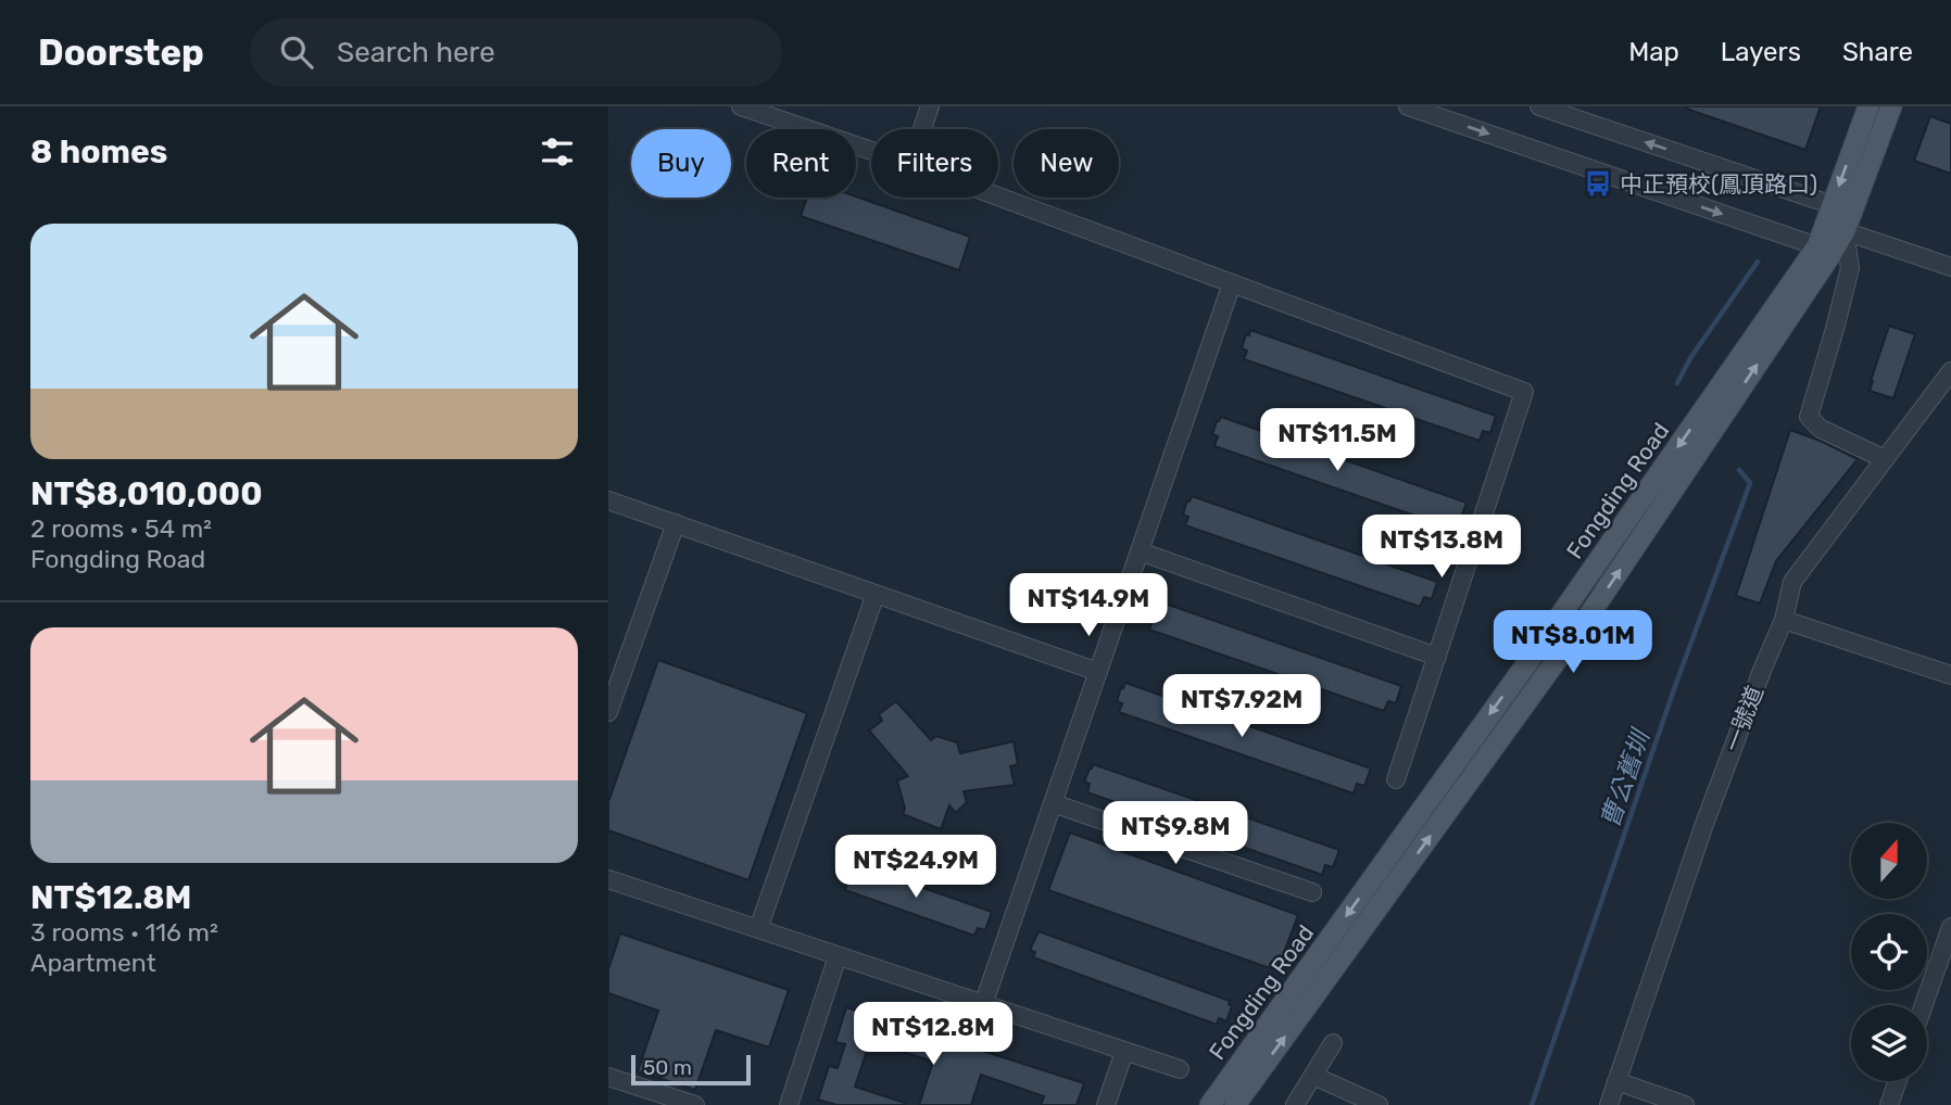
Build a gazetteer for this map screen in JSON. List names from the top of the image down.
{
  "streets": {
    "main road": ["Fongding Road"],
    "street": ["一號道"]
  },
  "water": ["曹公舊圳"],
  "places": {
    "bus stop": ["中正預校(鳳頂路口)"]
  },
  "scale_bar": "50 m",
  "north": "top",
  "page": {
    "header": "Doorstep",
    "search": "Search here",
    "nav": ["Map", "Layers", "Share"],
    "heading": "8 homes",
    "chip": [
      "Buy",
      "Rent",
      "Filters",
      "New"
    ],
    "list": [
      {
        "name": "NT$8,010,000",
        "note": "2 rooms · 54 m² · Fongding Road"
      },
      {
        "name": "NT$12.8M",
        "note": "3 rooms · 116 m² · Apartment"
      }
    ],
    "price": [
      "NT$11.5M",
      "NT$13.8M",
      "NT$14.9M",
      "NT$8.01M",
      "NT$7.92M",
      "NT$9.8M",
      "NT$24.9M",
      "NT$12.8M"
    ],
    "scale": "50 m"
  }
}
